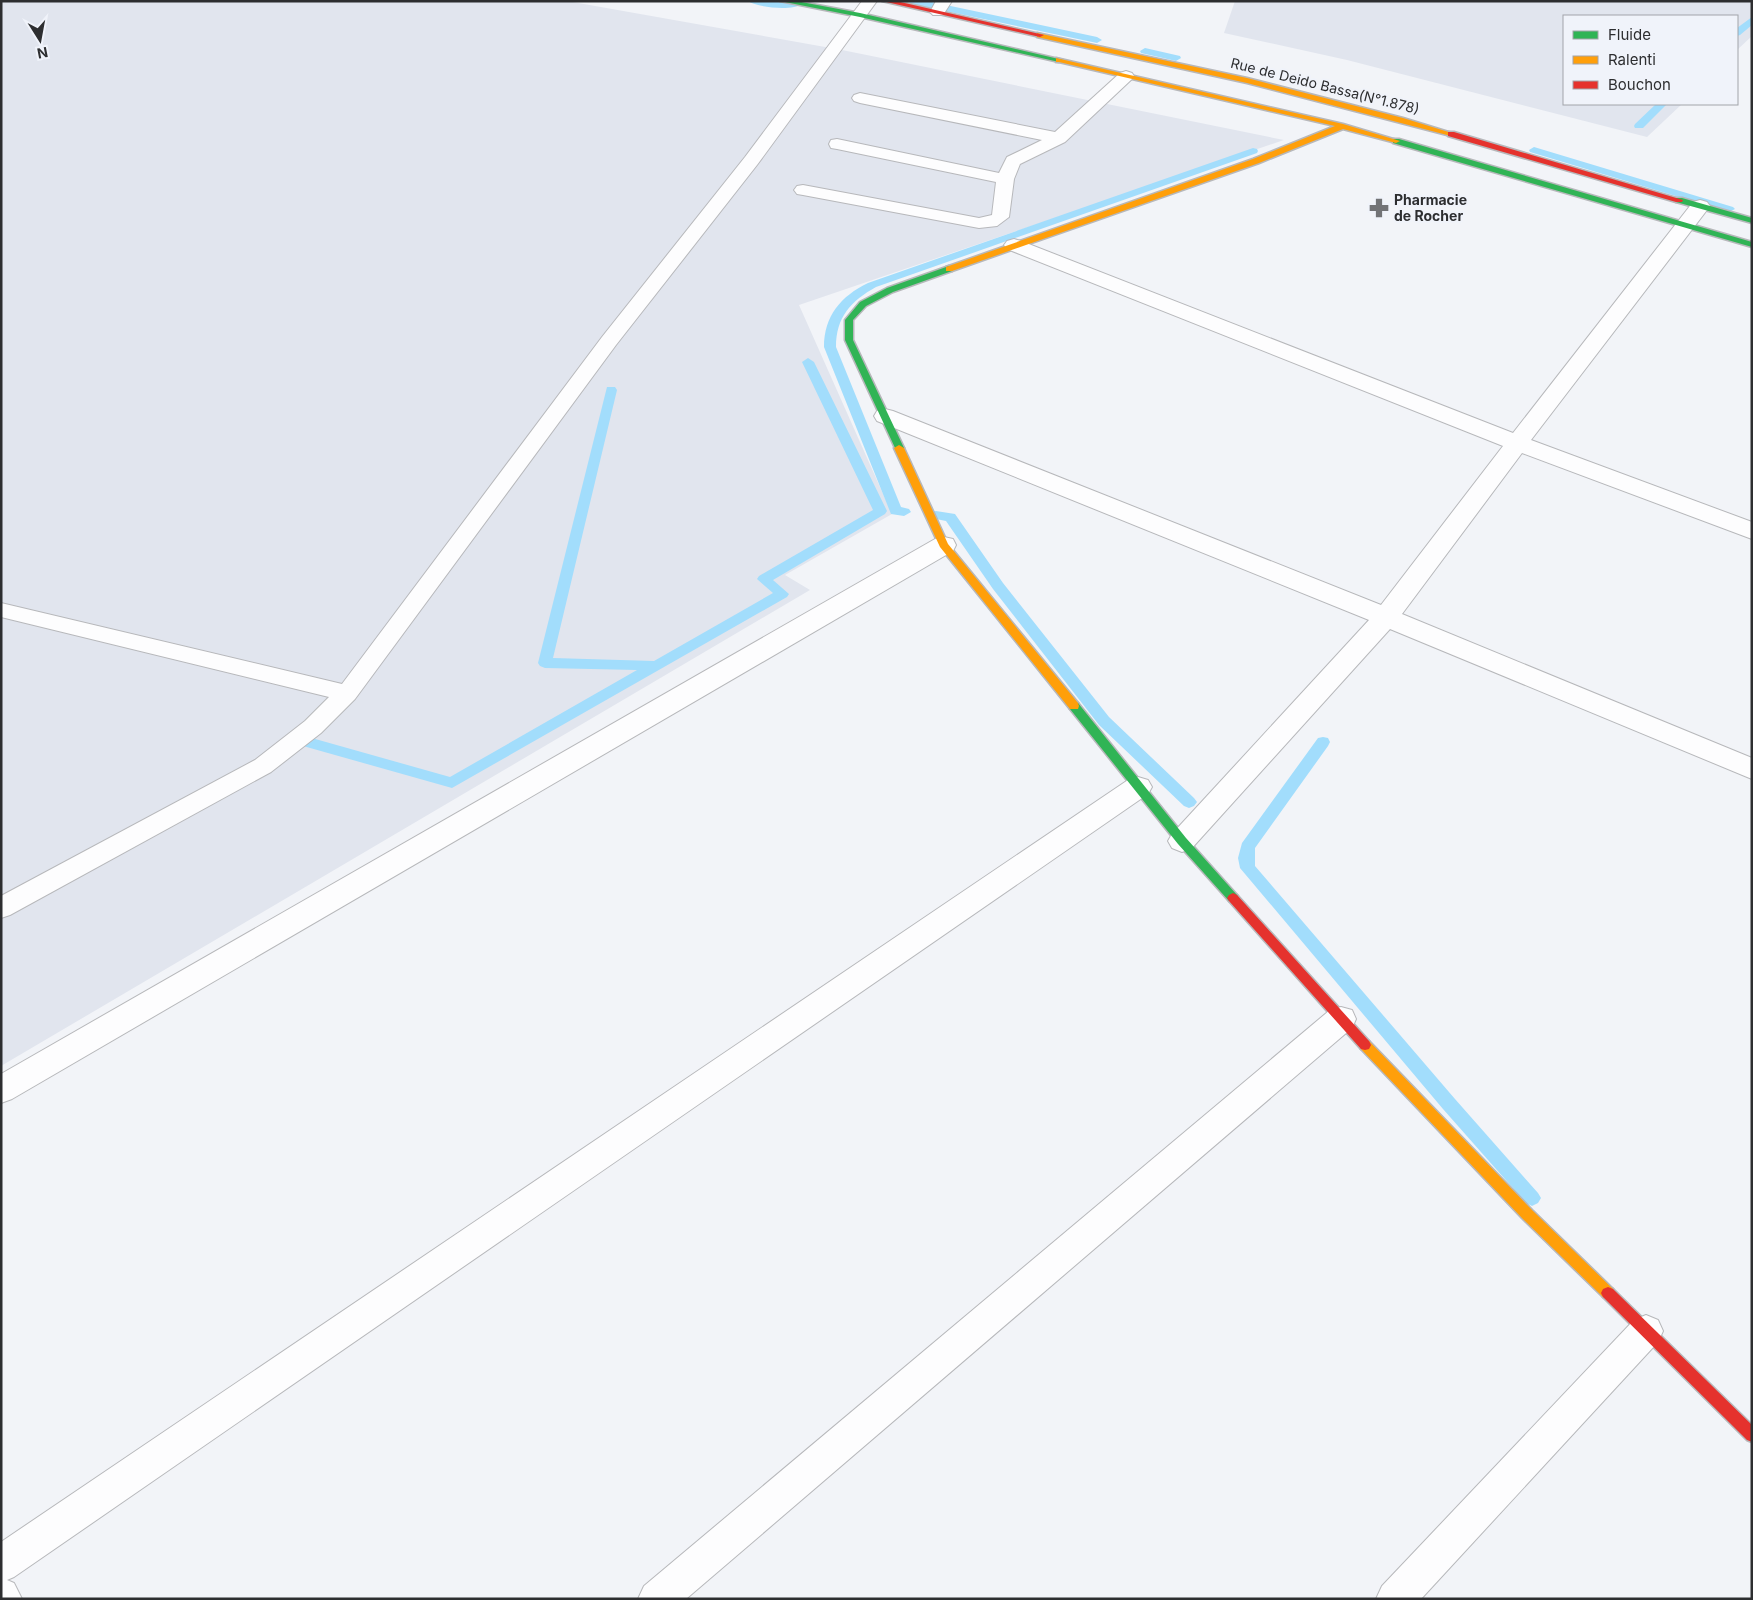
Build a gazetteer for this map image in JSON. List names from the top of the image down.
{
  "streets": {
    "main road": ["Rue de Deido Bassa(N°1.878)"]
  },
  "places": {
    "pharmacy": ["Pharmacie de Rocher"]
  },
  "legend": ["Fluide", "Ralenti", "Bouchon"],
  "north": "bottom"
}
